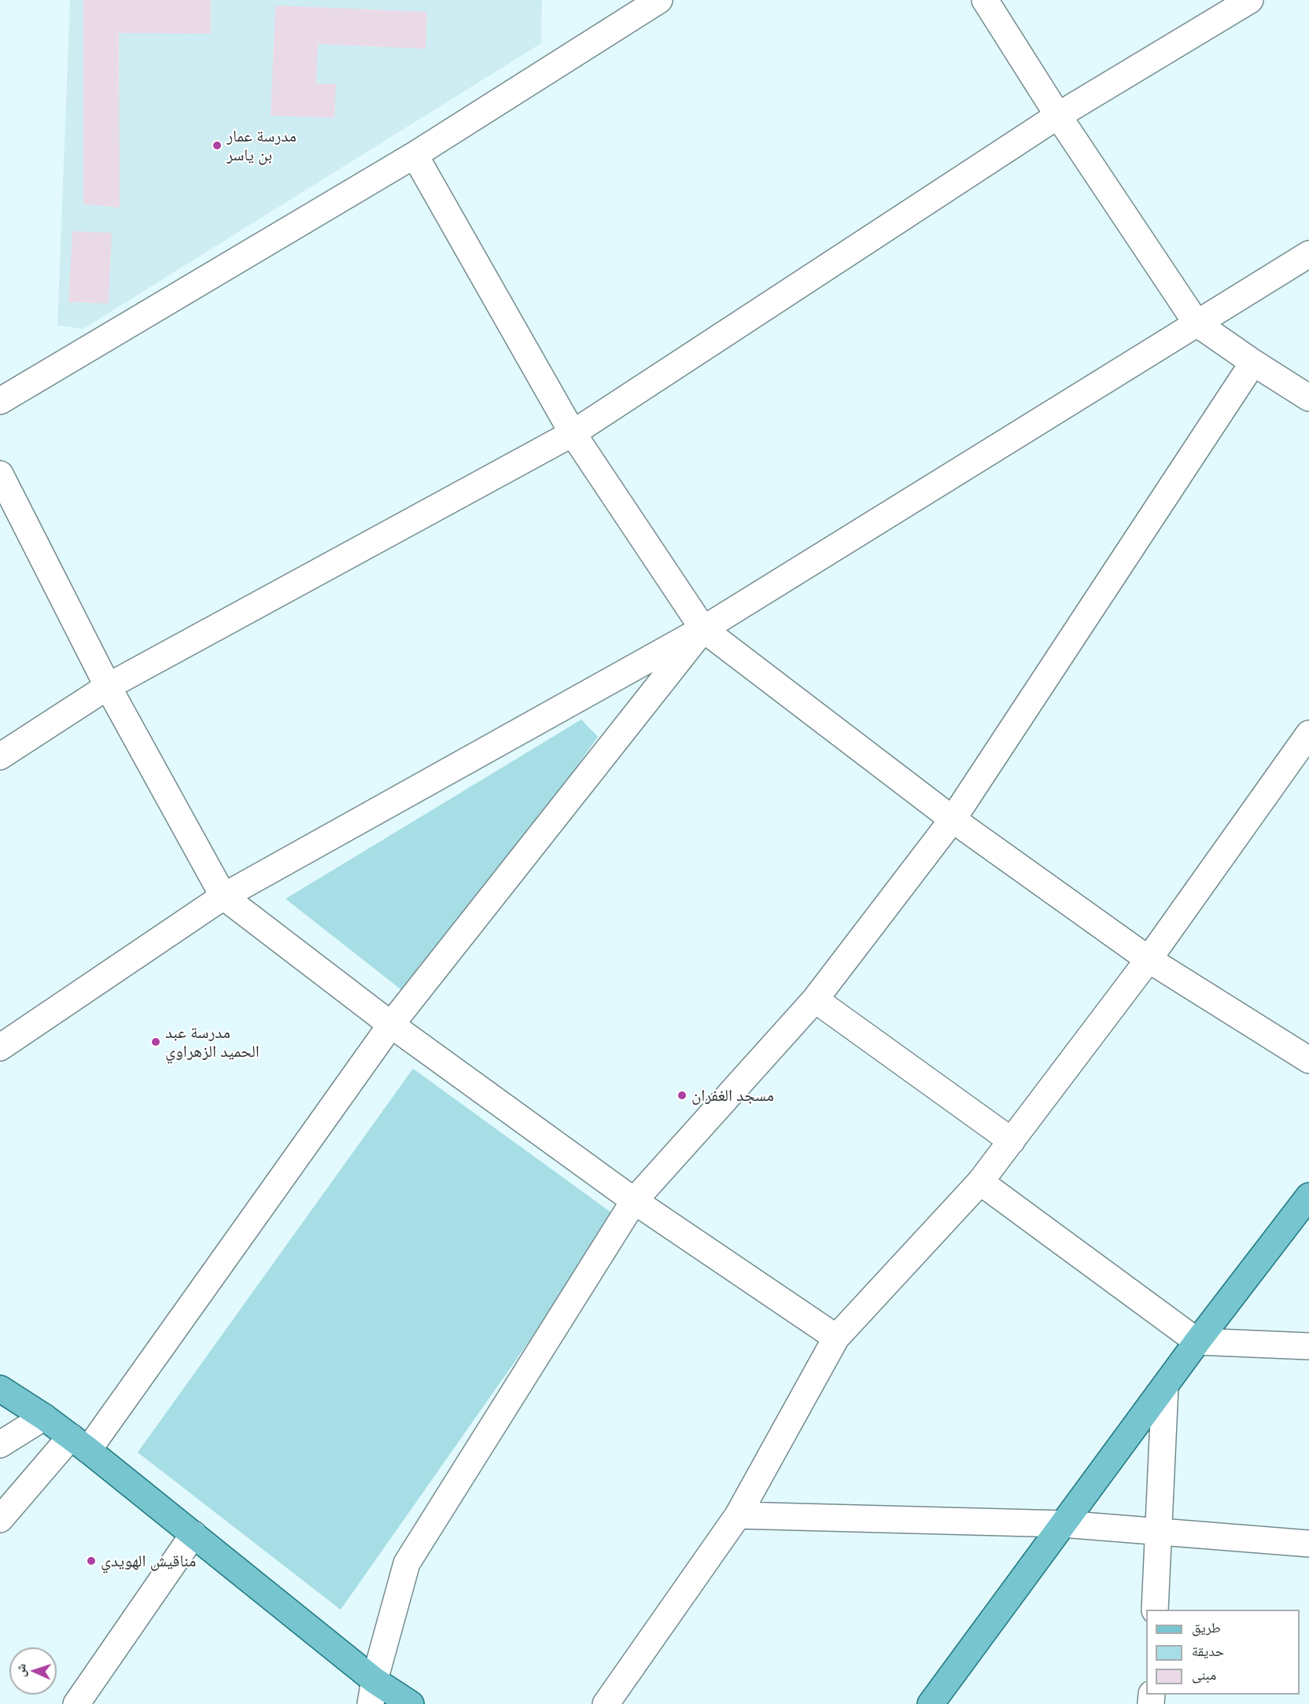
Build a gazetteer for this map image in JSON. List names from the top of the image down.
{
  "places": [
    "مدرسة عمار بن ياسر",
    "مدرسة عبد الحميد الزهراوي",
    "مسجد الغفران",
    "مناقيش الهويدي"
  ],
  "legend": ["طريق", "حديقة", "مبنى"],
  "north": "left"
}
